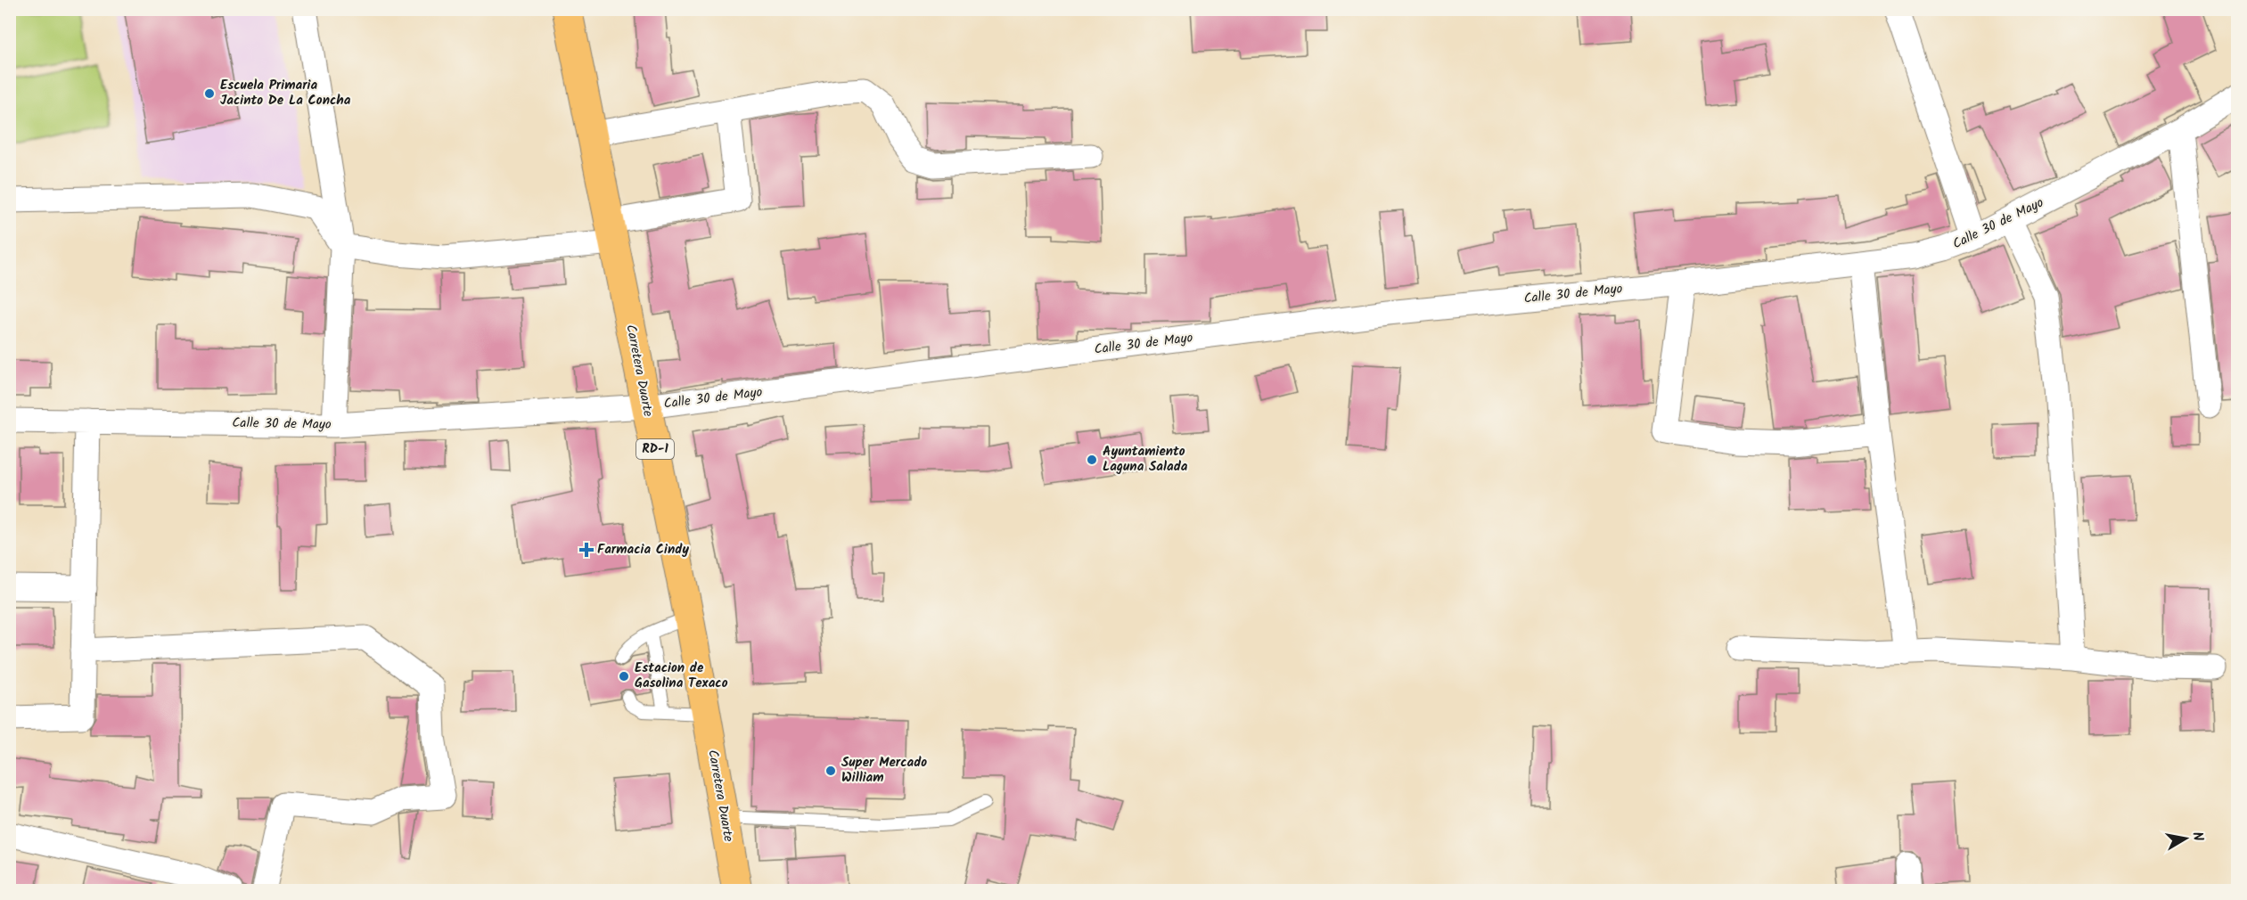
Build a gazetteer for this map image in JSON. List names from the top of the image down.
{
  "streets": {
    "main road": ["Carretera Duarte", "RD-1"],
    "street": ["Calle 30 de Mayo"]
  },
  "crossings": [
    ["Calle 30 de Mayo", "Carretera Duarte"]
  ],
  "places": {
    "other": [
      "Escuela Primaria Jacinto De La Concha",
      "Ayuntamiento Laguna Salada",
      "Estacion de Gasolina Texaco",
      "Super Mercado William"
    ],
    "health": ["Farmacia Cindy"]
  },
  "north": "right"
}
